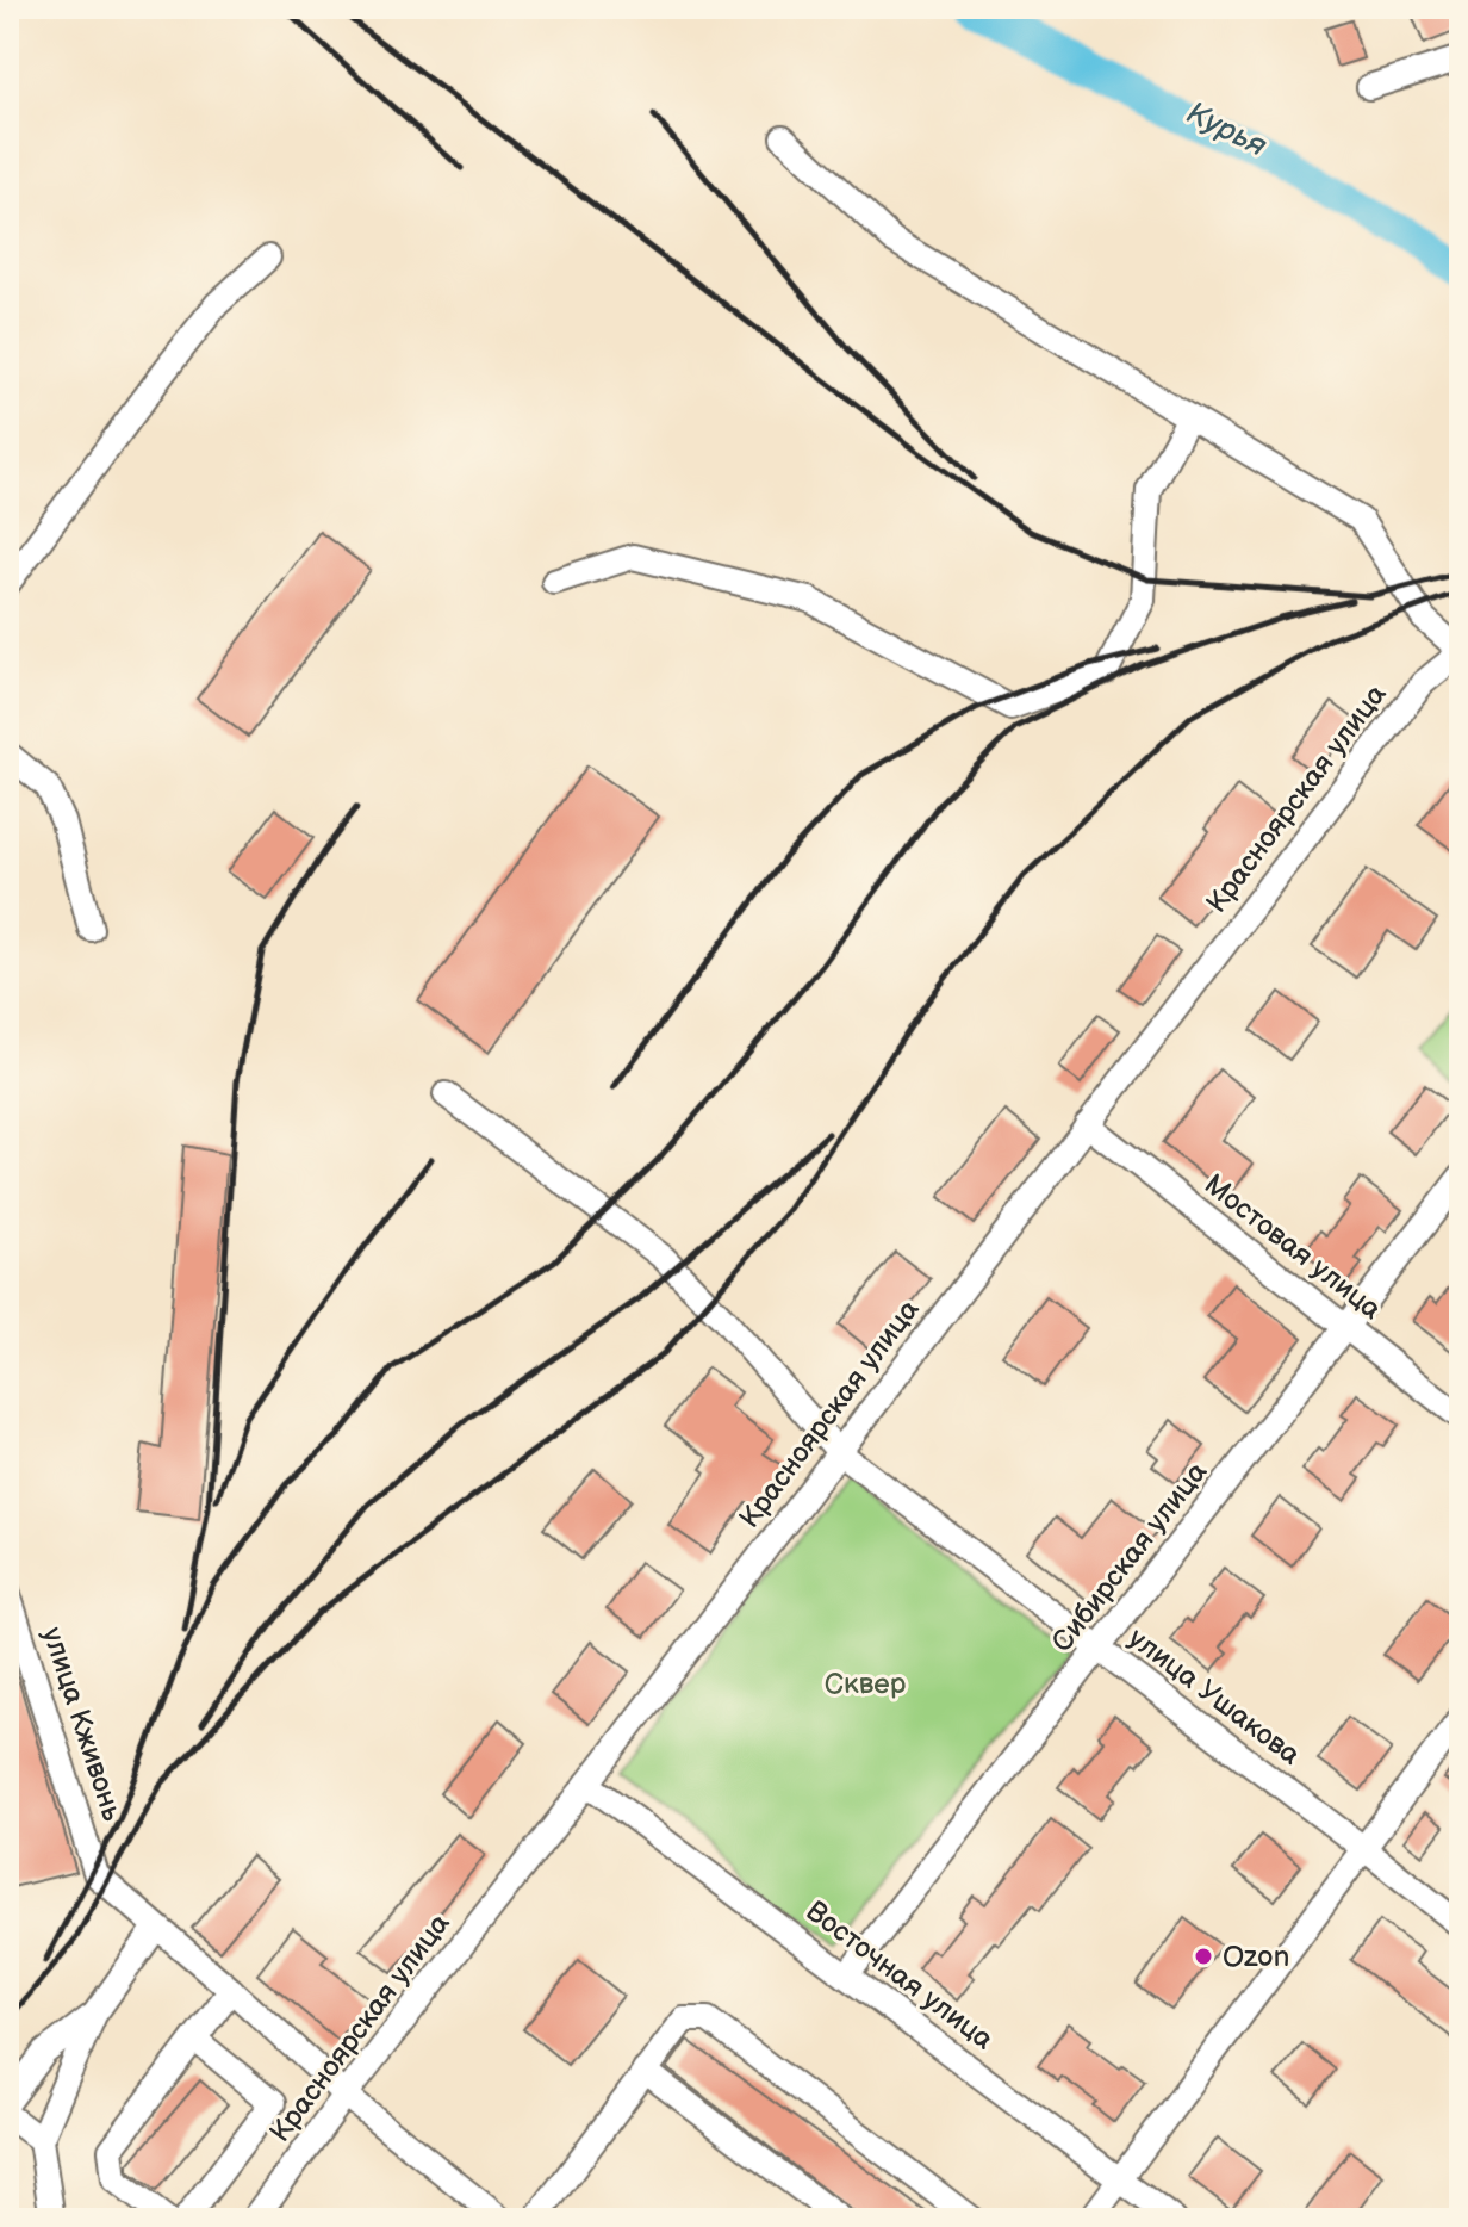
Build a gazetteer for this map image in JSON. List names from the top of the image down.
{
  "streets": {
    "street": [
      "Красноярская улица",
      "Мостовая улица",
      "Сибирская улица",
      "улица Ушакова",
      "улица Кживонь",
      "Восточная улица"
    ]
  },
  "crossings": [
    ["Красноярская улица", "Мостовая улица"],
    ["Красноярская улица", "улица Ушакова"],
    ["Красноярская улица", "Восточная улица"],
    ["Мостовая улица", "Сибирская улица"],
    ["Сибирская улица", "улица Ушакова"],
    ["Сибирская улица", "Восточная улица"]
  ],
  "water": ["Курья"],
  "parks": ["Сквер"],
  "places": ["Ozon"]
}
